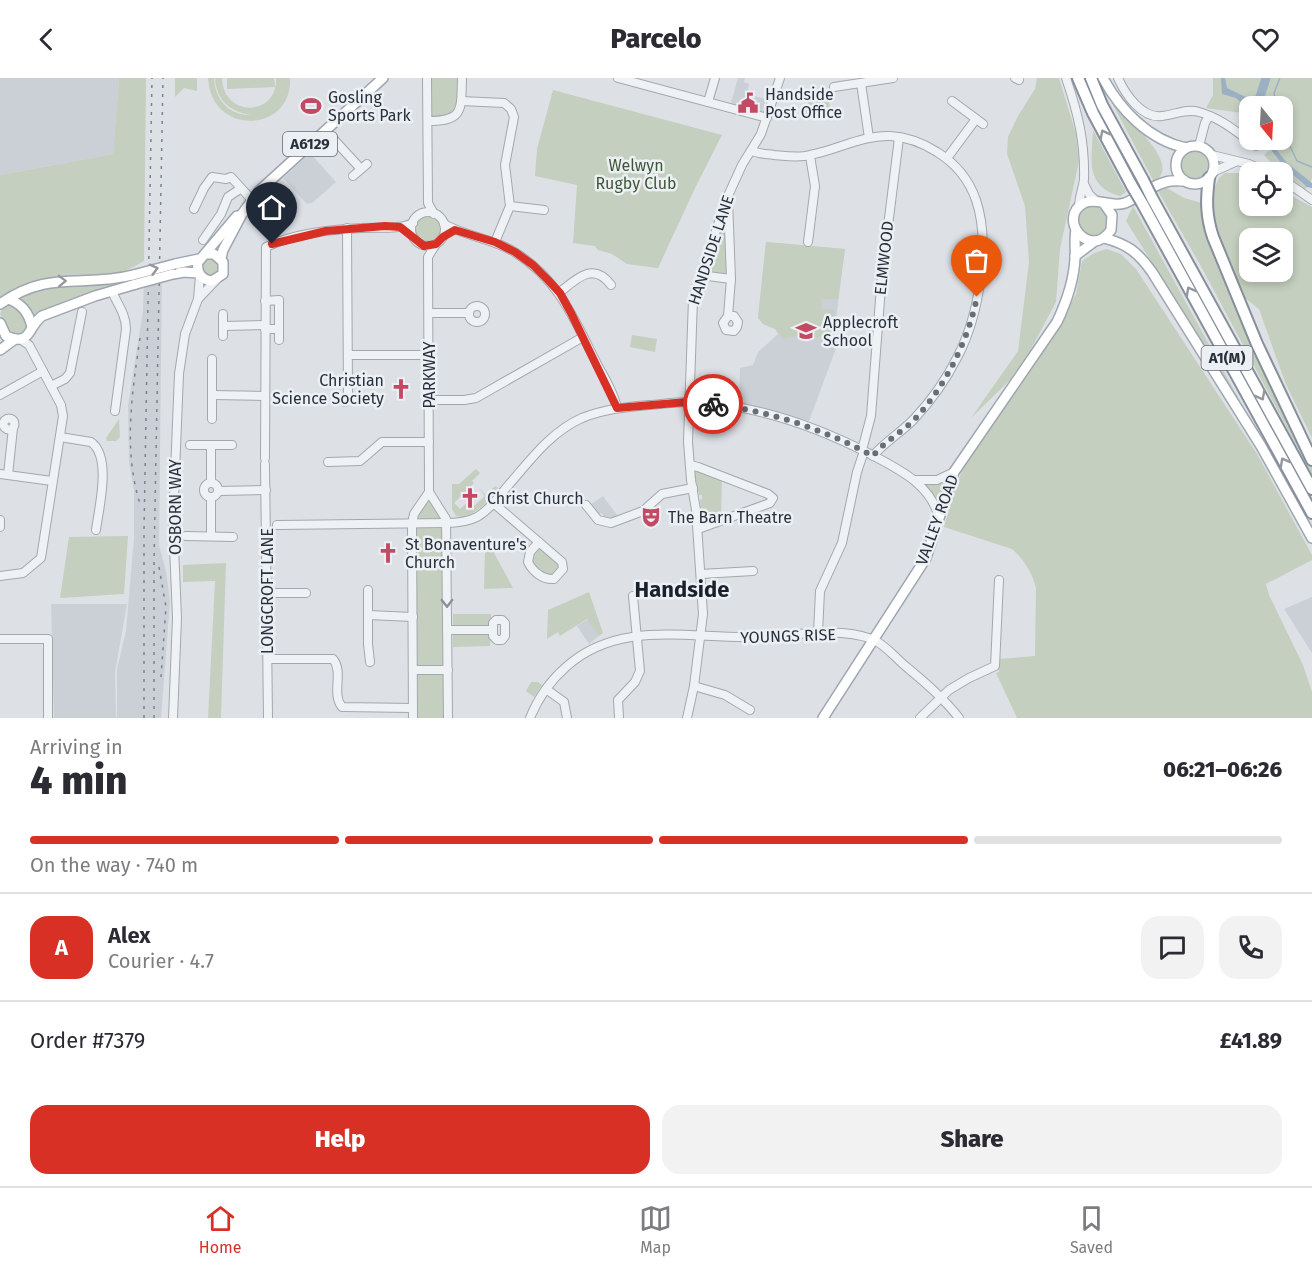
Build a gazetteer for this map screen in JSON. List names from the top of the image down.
{
  "streets": {
    "highway": ["A1(M)"],
    "main road": ["A6129", "VALLEY ROAD"],
    "street": [
      "HANDSIDE LANE",
      "ELMWOOD",
      "PARKWAY",
      "OSBORN WAY",
      "LONGCROFT LANE",
      "YOUNGS RISE"
    ]
  },
  "crossings": [
    ["A6129", "OSBORN WAY"],
    ["HANDSIDE LANE", "YOUNGS RISE"],
    ["ELMWOOD", "YOUNGS RISE"],
    ["VALLEY ROAD", "YOUNGS RISE"]
  ],
  "districts": ["Handside"],
  "parks": ["Welwyn Rugby Club"],
  "places": {
    "public building": ["Handside Post Office"],
    "sports": ["Gosling Sports Park"],
    "school or university": ["Applecroft School"],
    "church": ["Christian Science Society", "Christ Church", "St Bonaventure's Church"],
    "theatre": ["The Barn Theatre"]
  },
  "north": "bottom",
  "page": {
    "header": "Parcelo",
    "heading": ["4 min", "Arriving in", "06:21–06:26"],
    "panel": [
      "Alex",
      "Courier · 4.7",
      "Order #7379",
      "£41.89"
    ],
    "bar": "On the way · 740 m",
    "round": "A",
    "buttons": ["Help", "Share"],
    "tabs": ["Home", "Map", "Saved"]
  }
}
